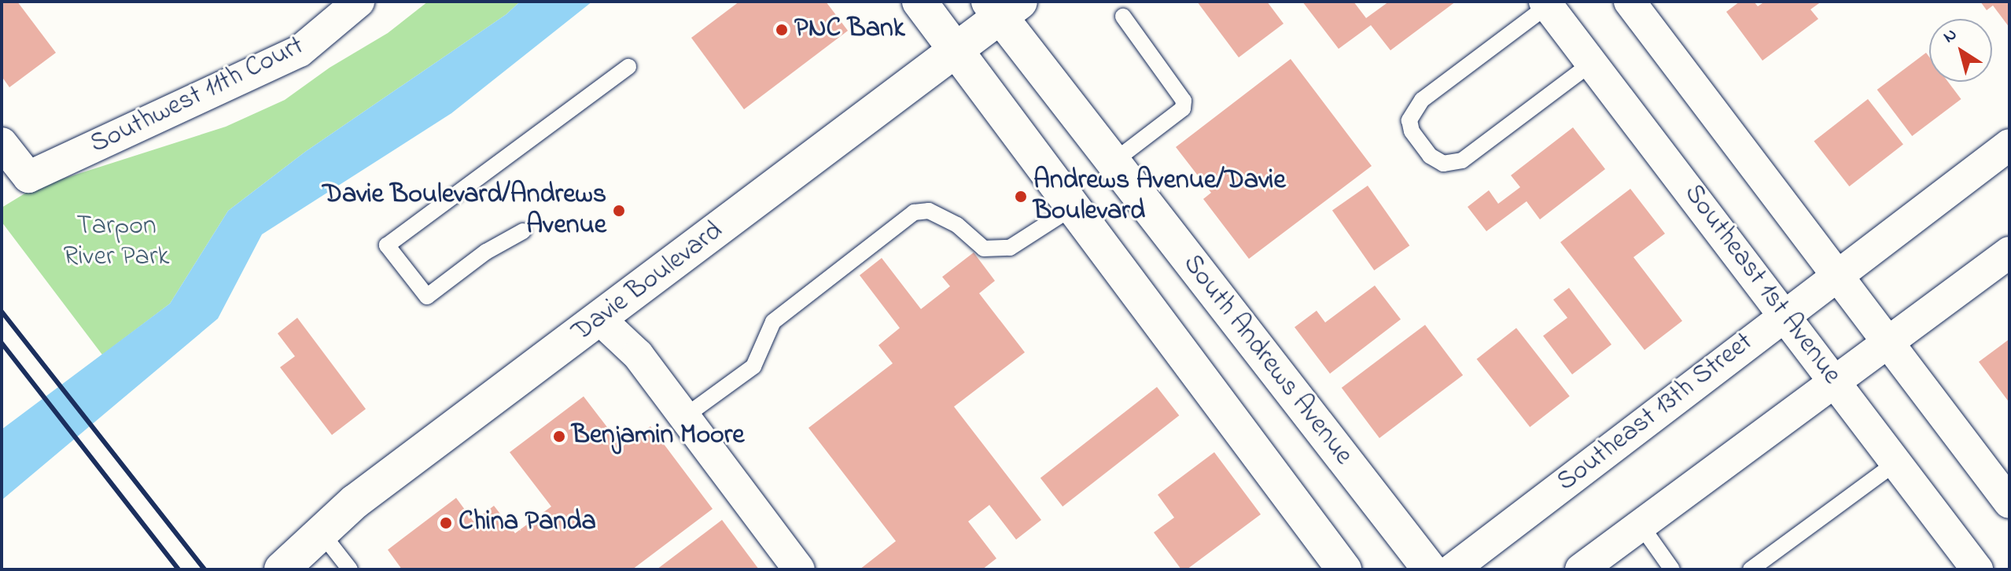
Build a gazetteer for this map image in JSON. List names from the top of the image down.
{
  "streets": {
    "main road": ["Davie Boulevard", "South Andrews Avenue"],
    "street": ["Southwest 11th Court", "Southeast 1st Avenue", "Southeast 13th Street"]
  },
  "crossings": [
    ["Davie Boulevard", "South Andrews Avenue"],
    ["Southeast 1st Avenue", "Southeast 13th Street"]
  ],
  "parks": ["Tarpon River Park"],
  "places": [
    "PNC Bank",
    "Andrews Avenue/Davie Boulevard",
    "Davie Boulevard/Andrews Avenue",
    "Benjamin Moore",
    "China Panda"
  ],
  "north": "top left"
}
